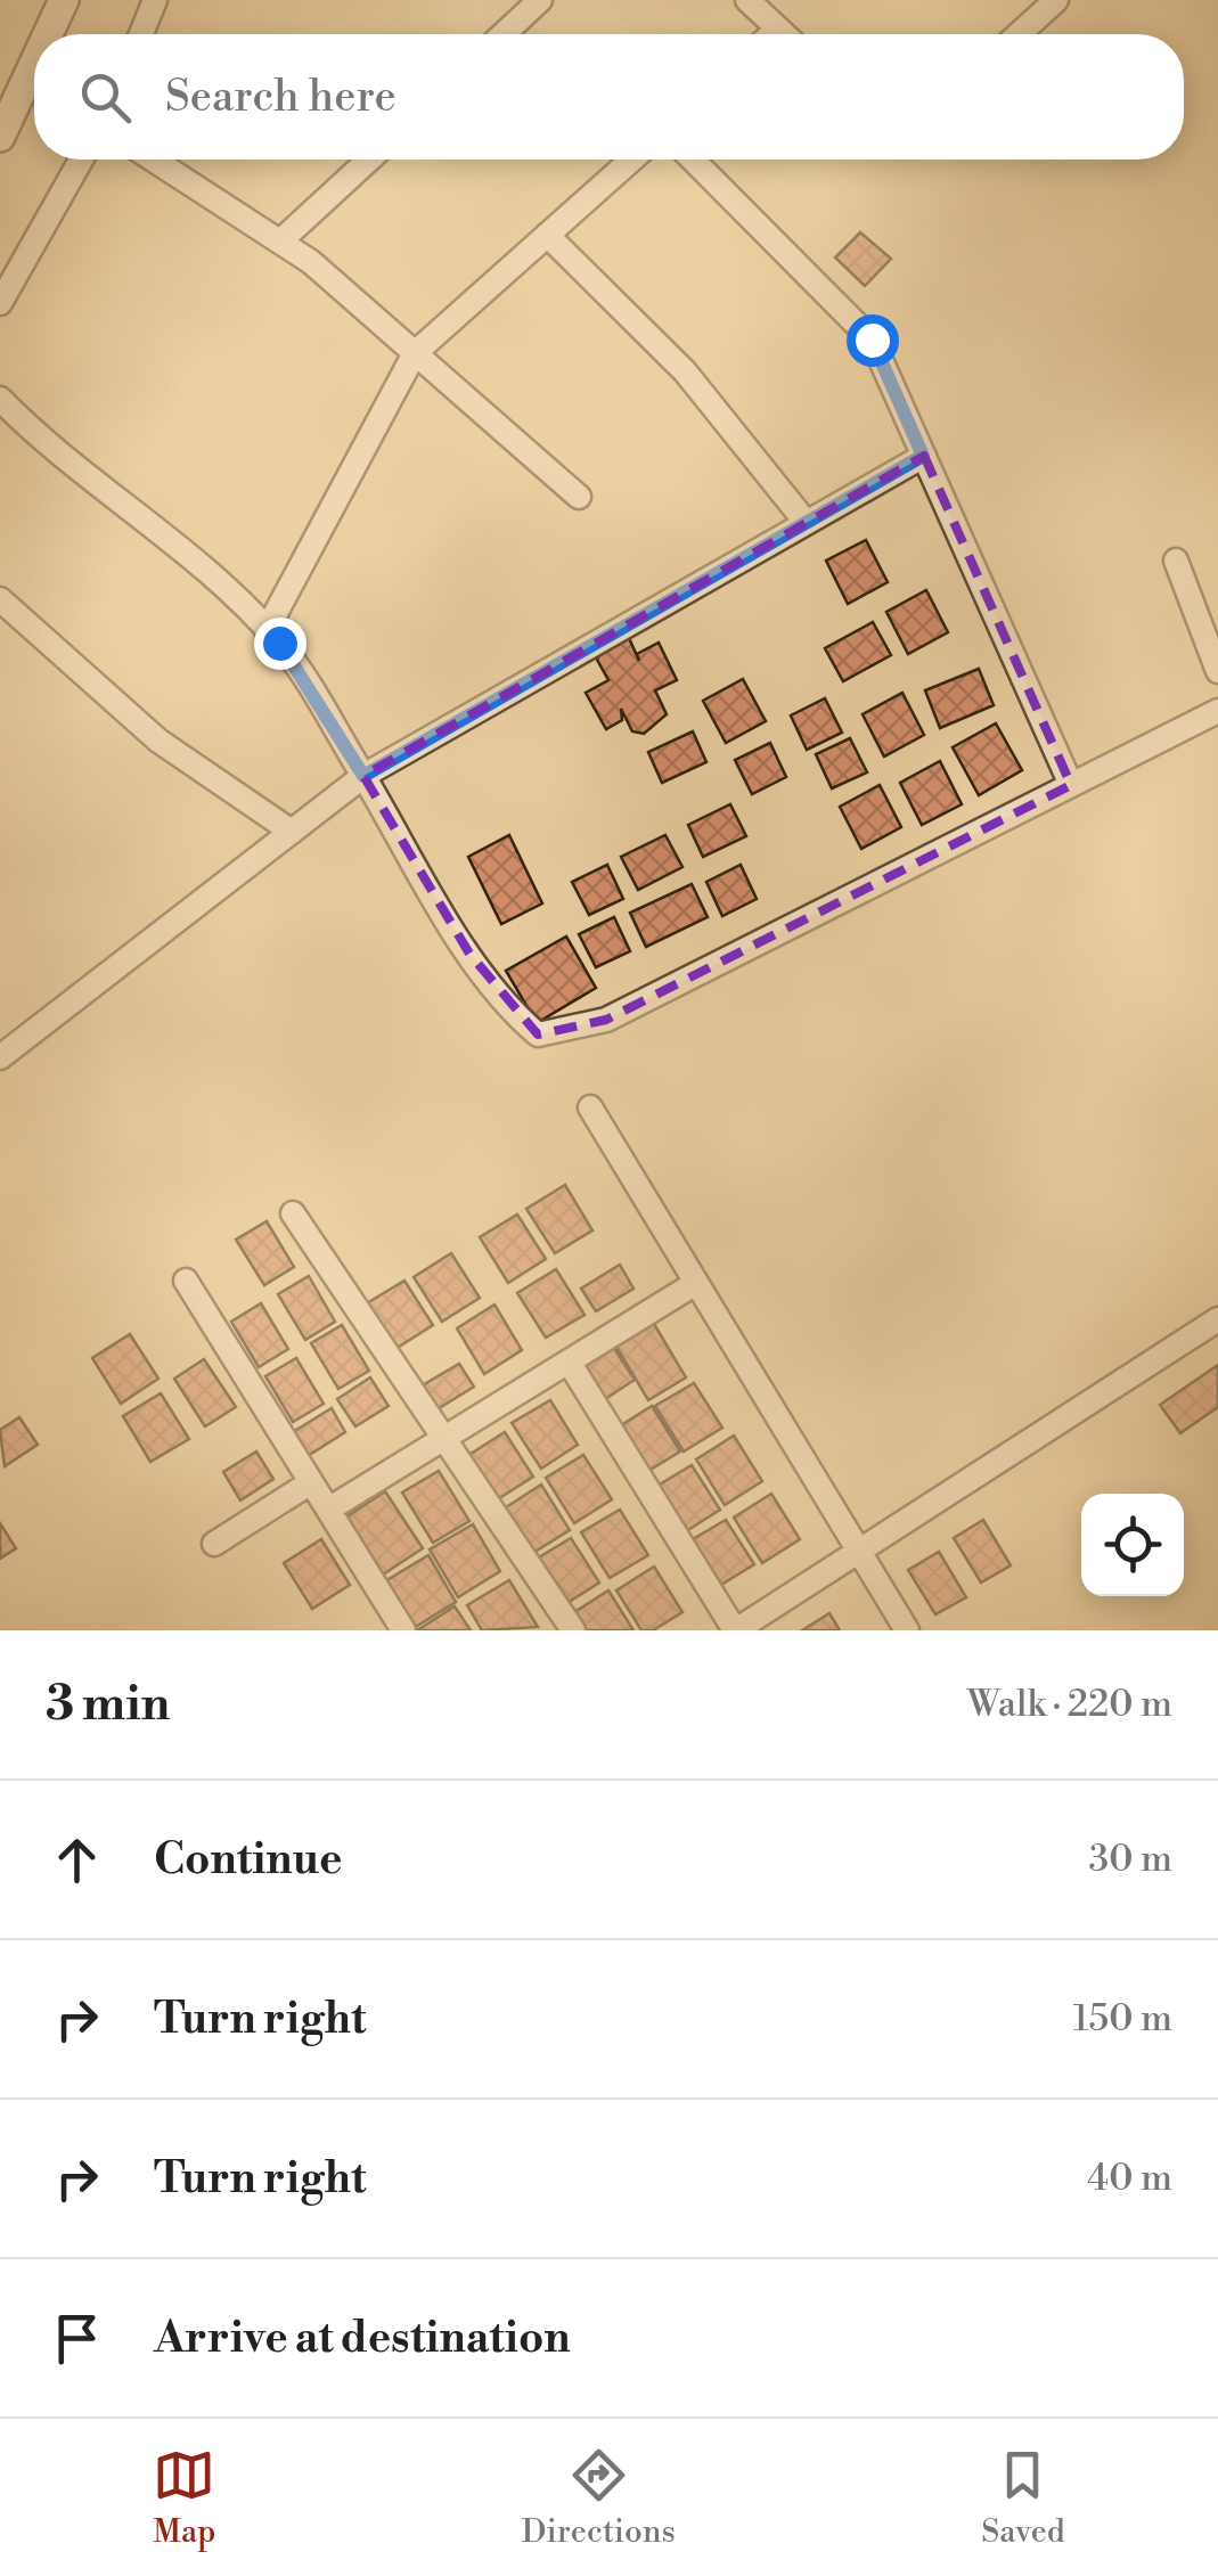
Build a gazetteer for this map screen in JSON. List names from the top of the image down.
{
  "page": {
    "search": "Search here",
    "heading": ["3 min", "Walk · 220 m"],
    "list": [
      ["Continue", "30 m"],
      ["Turn right", "150 m"],
      ["Turn right", "40 m"],
      "Arrive at destination"
    ],
    "nav": ["Map", "Directions", "Saved"]
  }
}
